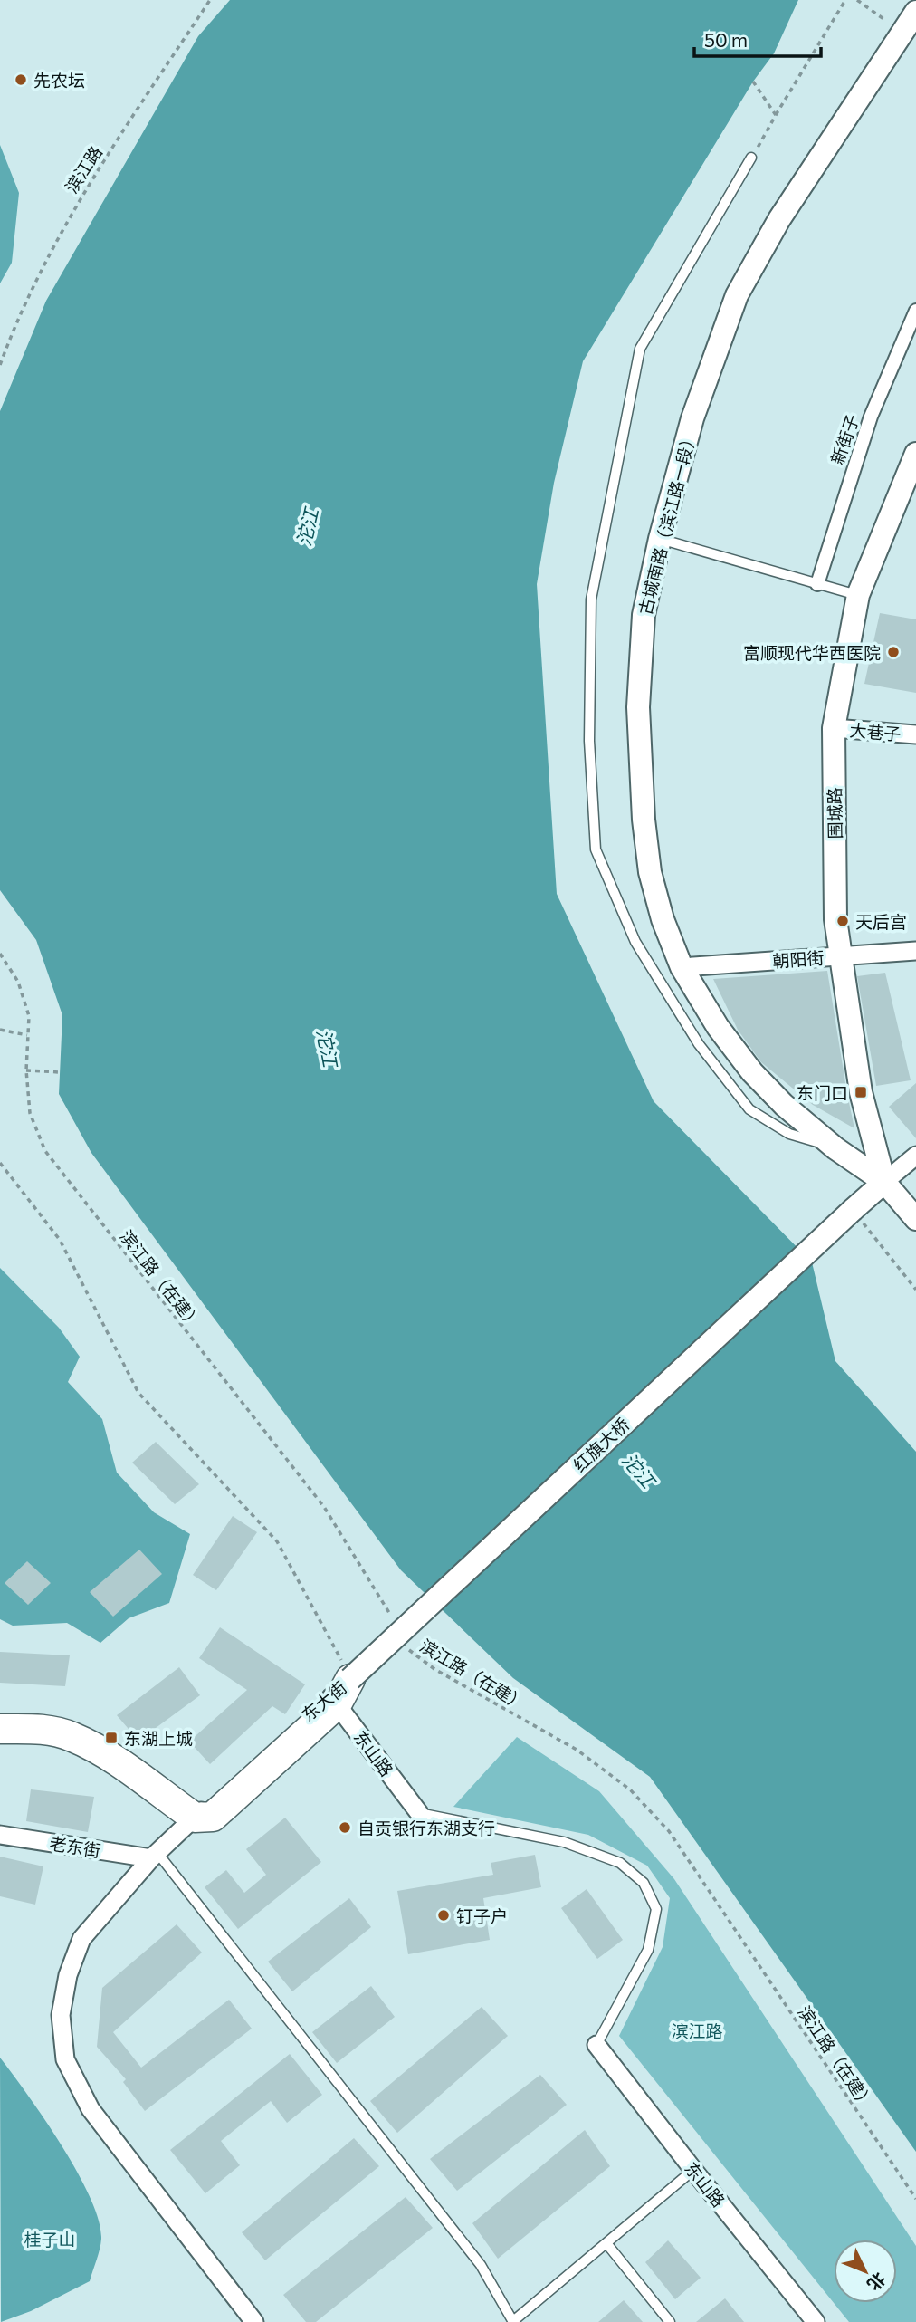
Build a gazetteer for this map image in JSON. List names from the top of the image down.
{
  "streets": {
    "main road": ["东大街"],
    "street": [
      "新街子",
      "古城南路（滨江路一段）",
      "大巷子",
      "围城路",
      "朝阳街",
      "红旗大桥",
      "东山路",
      "老东街"
    ],
    "path": ["滨江路", "滨江路（在建）"]
  },
  "crossings": [
    ["古城南路（滨江路一段）", "围城路"],
    ["古城南路（滨江路一段）", "朝阳街"],
    ["古城南路（滨江路一段）", "红旗大桥"],
    ["大巷子", "围城路"],
    ["围城路", "朝阳街"],
    ["围城路", "红旗大桥"],
    ["红旗大桥", "东大街"],
    ["红旗大桥", "东山路"],
    ["东大街", "东山路"]
  ],
  "water": ["沱江"],
  "parks": ["滨江路", "桂子山"],
  "places": {
    "other": [
      "先农坛",
      "富顺现代华西医院",
      "天后宫",
      "自贡银行东湖支行",
      "钉子户"
    ],
    "transit": ["东门口", "东湖上城"]
  },
  "scale_bar": "50 m",
  "north": "bottom right"
}
